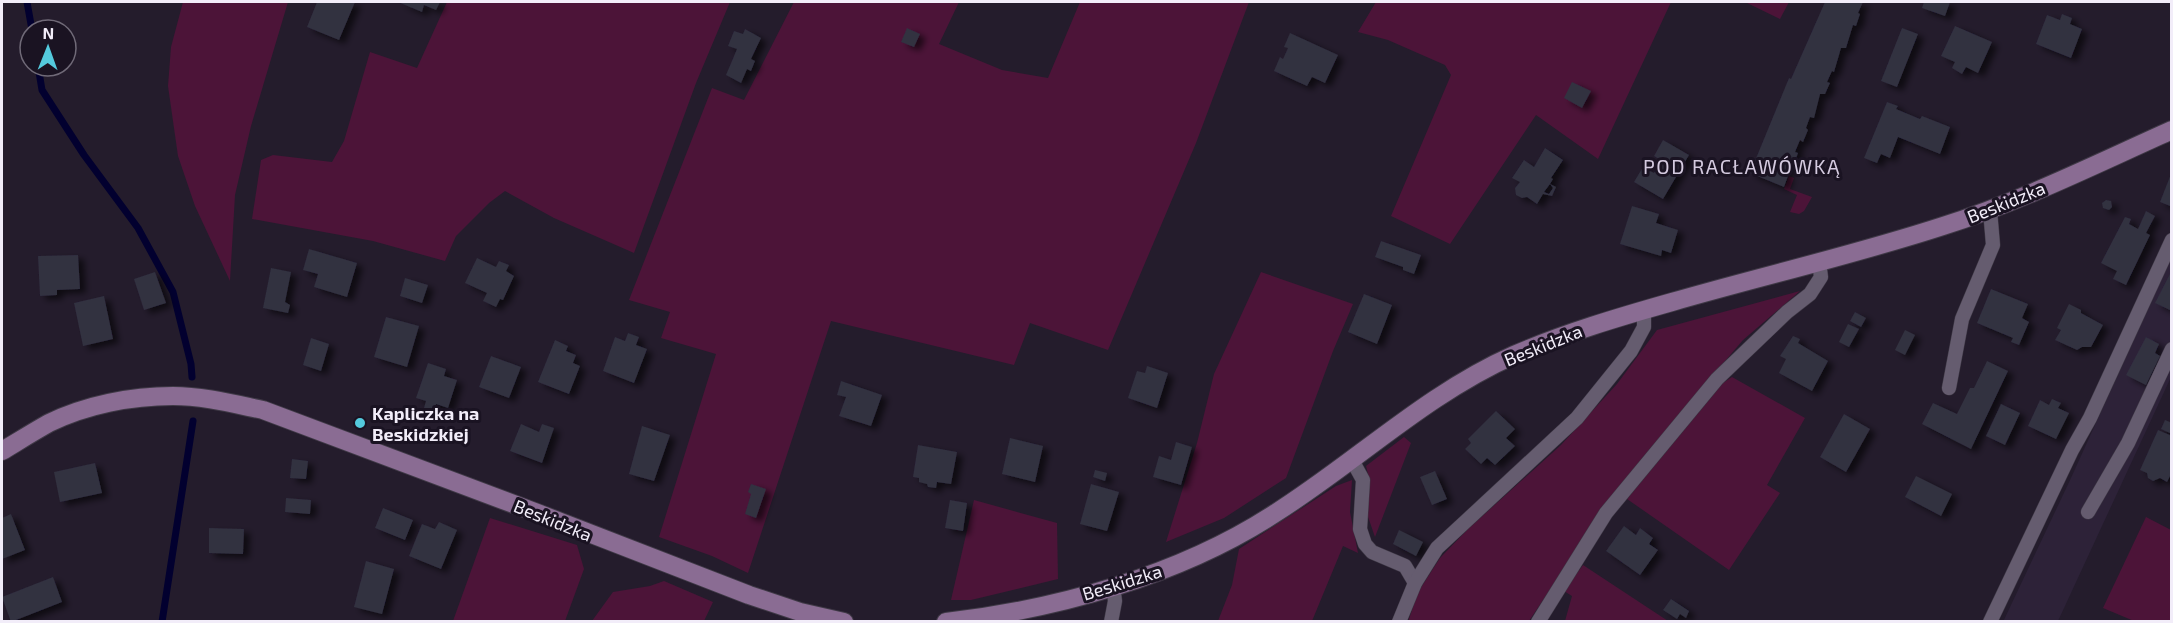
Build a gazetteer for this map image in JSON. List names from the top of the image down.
{
  "streets": {
    "street": ["Beskidzka"]
  },
  "districts": ["POD RACŁAWÓWKĄ"],
  "places": ["Kapliczka na Beskidzkiej"],
  "north": "top"
}
